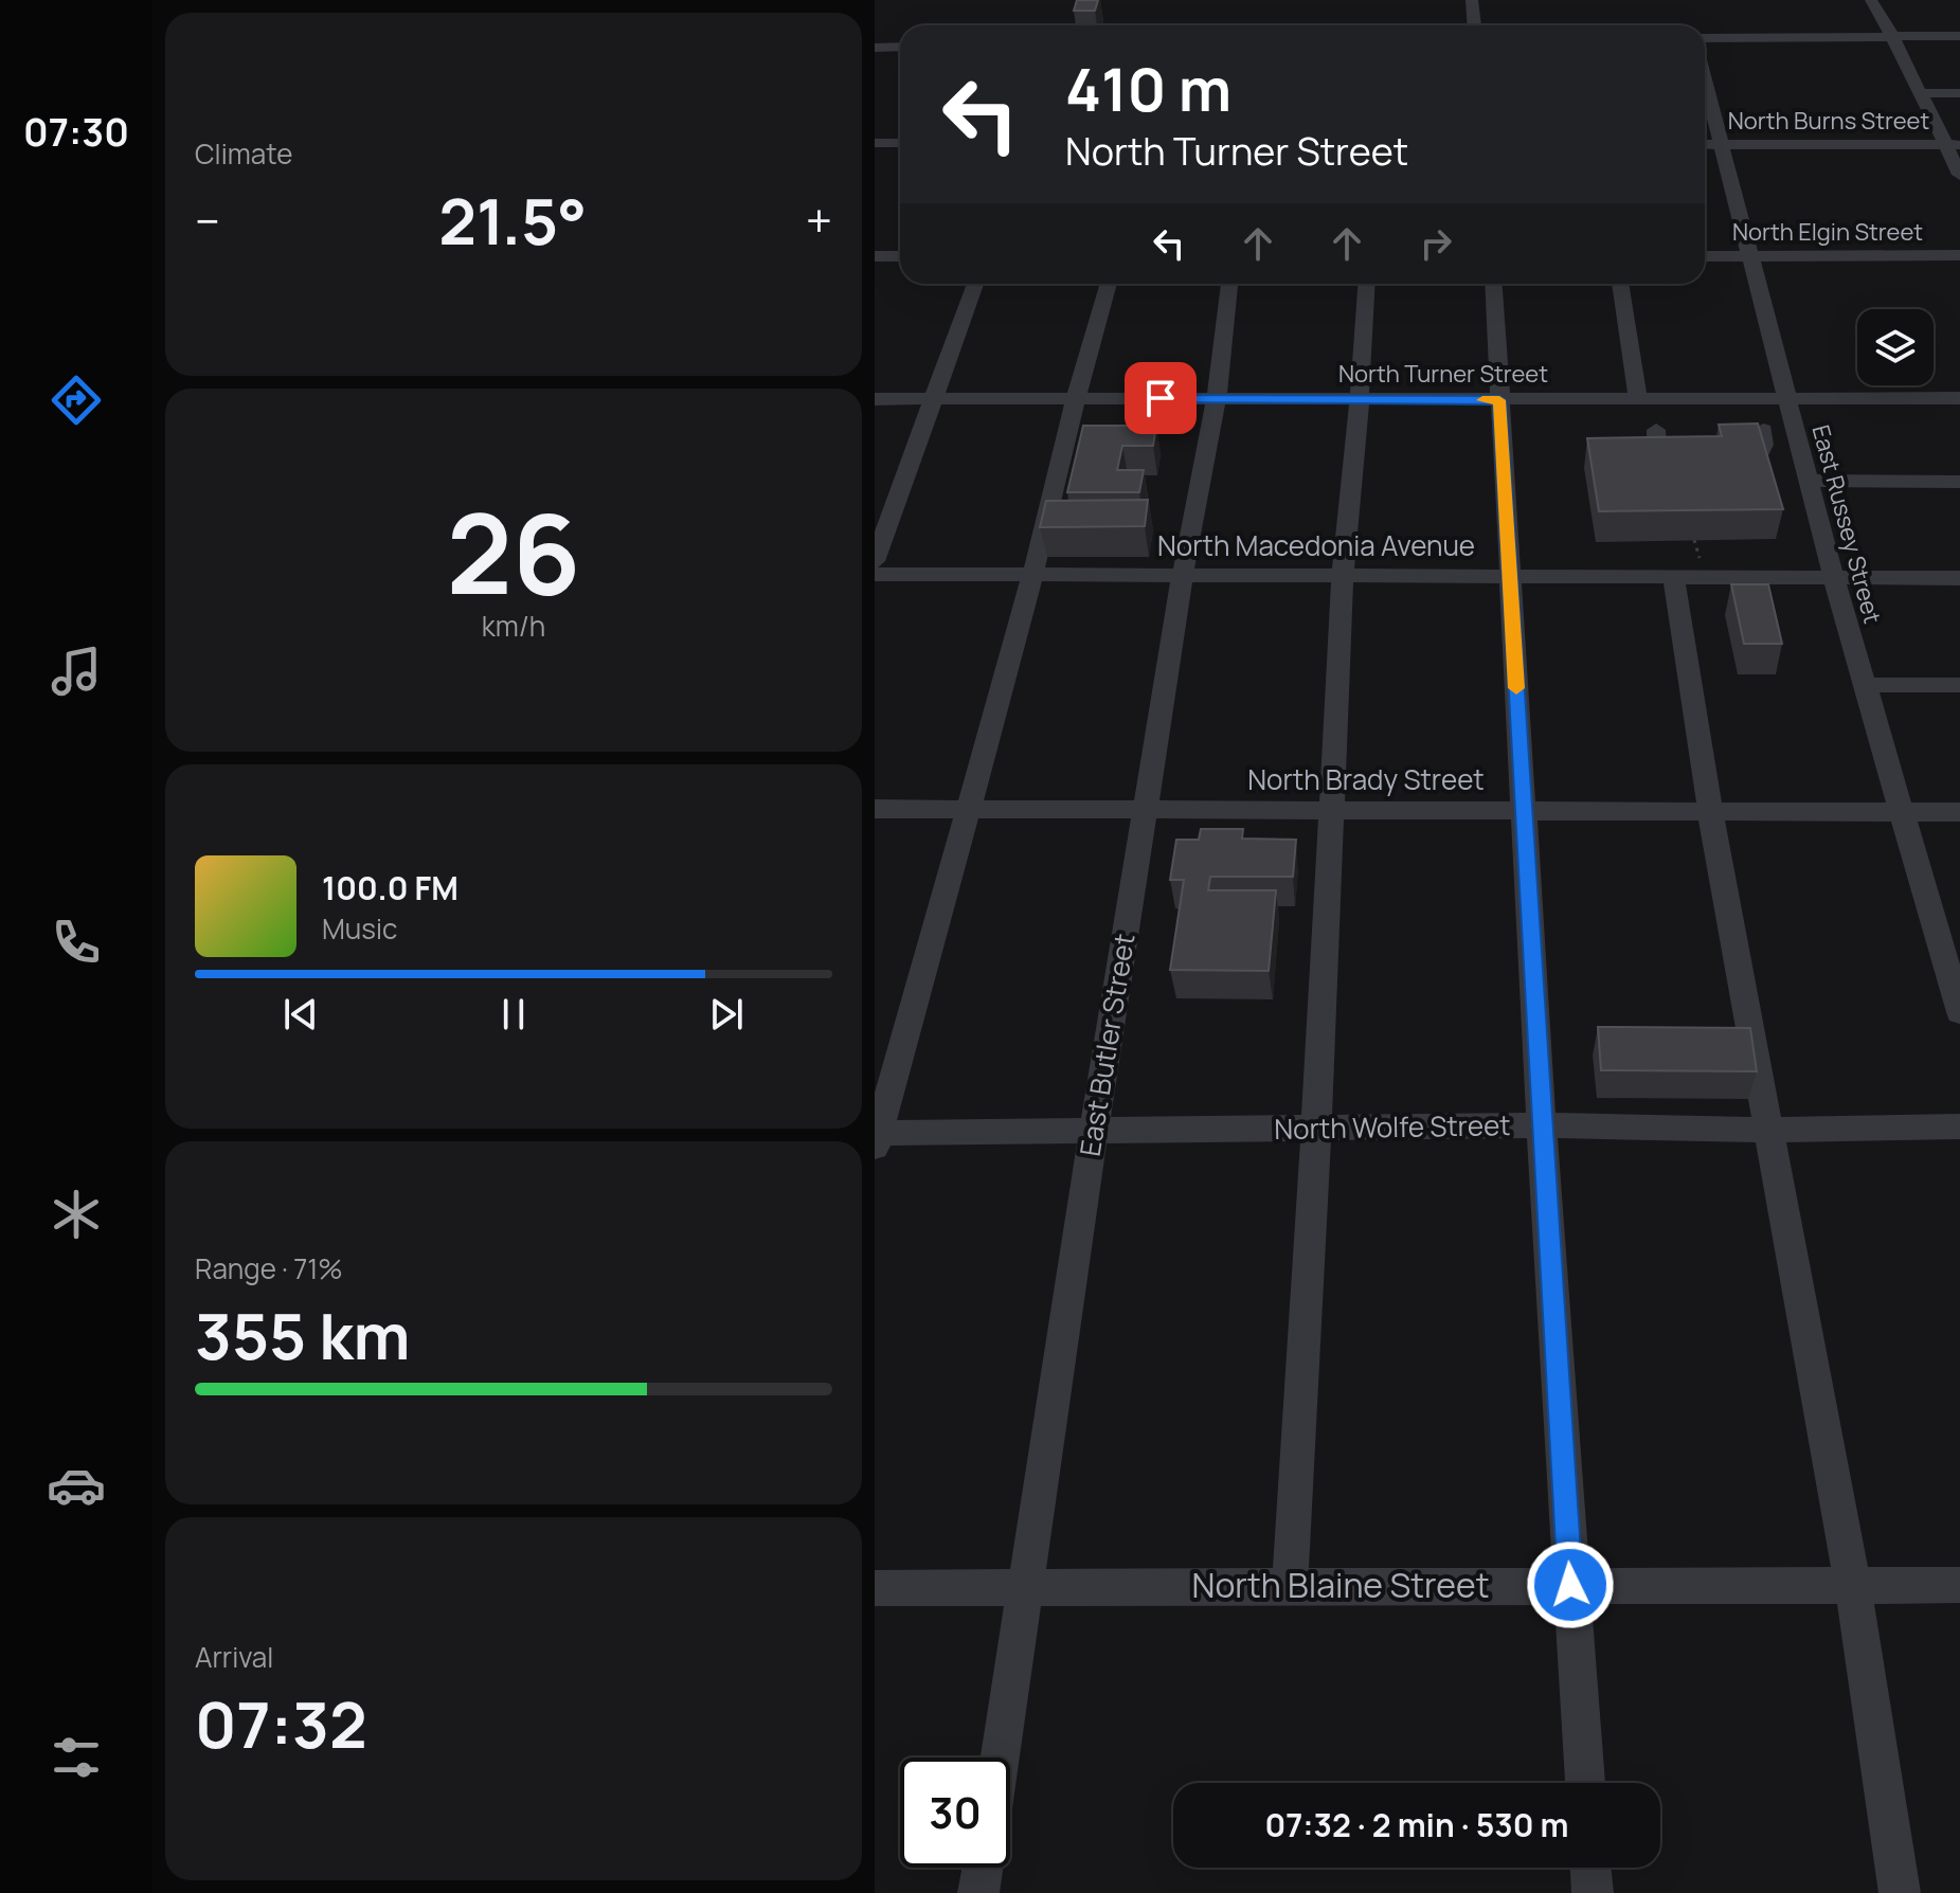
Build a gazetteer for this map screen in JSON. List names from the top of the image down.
{
  "streets": {
    "street": [
      "North Burns Street",
      "North Elgin Street",
      "North Turner Street",
      "East Russey Street",
      "North Macedonia Avenue",
      "North Brady Street",
      "East Butler Street",
      "North Wolfe Street",
      "North Blaine Street"
    ]
  },
  "crossings": [
    ["North Burns Street", "East Russey Street"],
    ["North Elgin Street", "East Russey Street"],
    ["North Turner Street", "East Russey Street"],
    ["North Turner Street", "East Butler Street"],
    ["East Russey Street", "North Macedonia Avenue"],
    ["East Russey Street", "North Brady Street"],
    ["North Macedonia Avenue", "East Butler Street"],
    ["North Brady Street", "East Butler Street"],
    ["East Butler Street", "North Wolfe Street"],
    ["East Butler Street", "North Blaine Street"]
  ],
  "page": {
    "tabs": "07:30",
    "tile": [
      "Climate",
      ["26", "km/h"],
      ["Range · 71%", "355 km"],
      ["Arrival", "07:32"]
    ],
    "turn": ["410 m", "North Turner Street"],
    "heat": ["−", "21.5°", "+"],
    "song": ["100.0 FM", "Music"],
    "limit": "30",
    "trip": "07:32 · 2 min · 530 m"
  }
}
